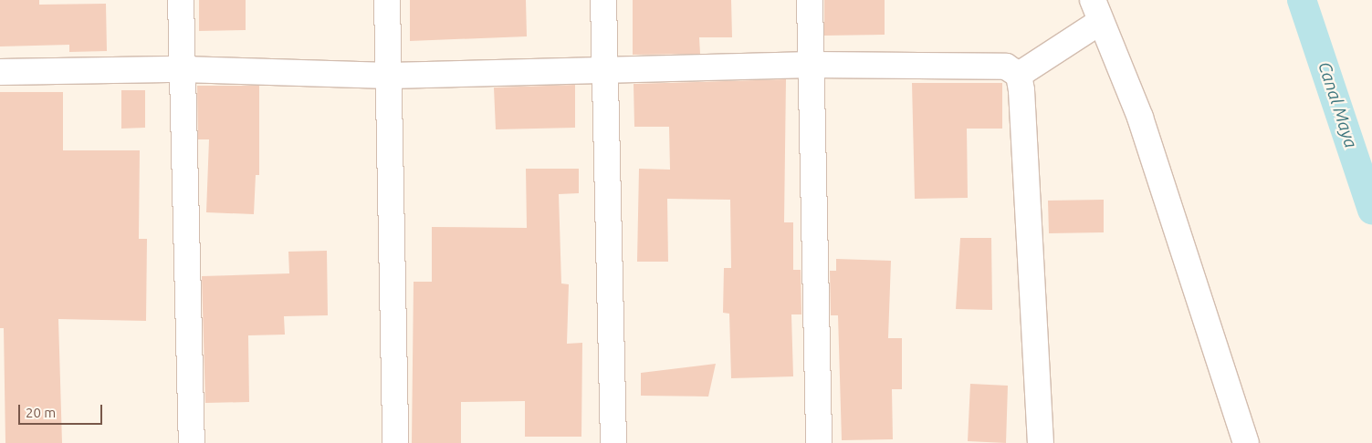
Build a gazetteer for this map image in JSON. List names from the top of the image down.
{
  "water": ["Canal Maya"],
  "scale_bar": "20 m"
}
